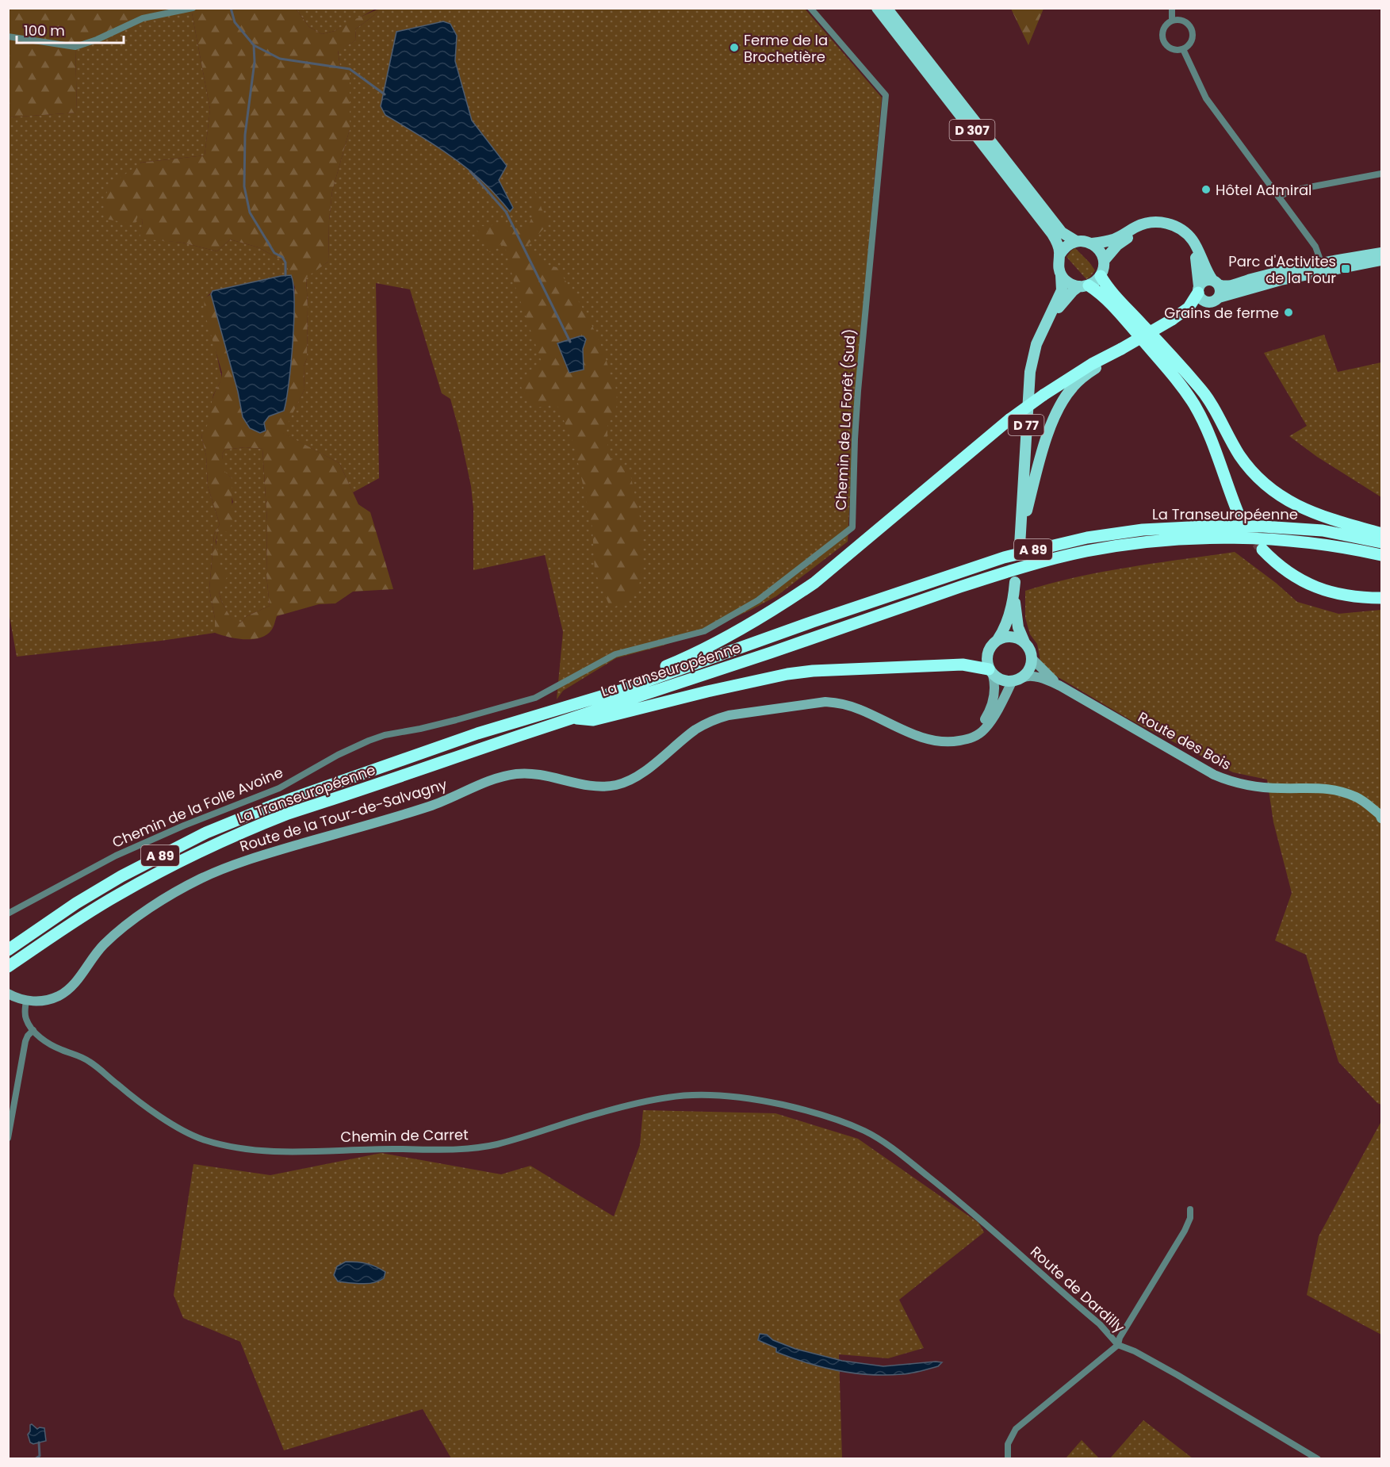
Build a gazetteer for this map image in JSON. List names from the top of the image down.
{
  "streets": {
    "highway": ["La Transeuropéenne", "A 89"],
    "main road": ["D 307", "D 77"],
    "street": [
      "Chemin de La Forêt (Sud)",
      "Route des Bois",
      "Chemin de la Folle Avoine",
      "Route de la Tour-de-Salvagny",
      "Chemin de Carret",
      "Route de Dardilly"
    ]
  },
  "crossings": [
    ["D 307", "D 77"],
    ["Chemin de La Forêt (Sud)", "Chemin de la Folle Avoine"],
    ["Route des Bois", "Route de la Tour-de-Salvagny"],
    ["Chemin de Carret", "Route de Dardilly"]
  ],
  "places": {
    "other": ["Ferme de la Brochetière", "Hôtel Admiral", "Grains de ferme"],
    "transit": ["Parc d'Activites de la Tour"]
  },
  "scale_bar": "100 m"
}
